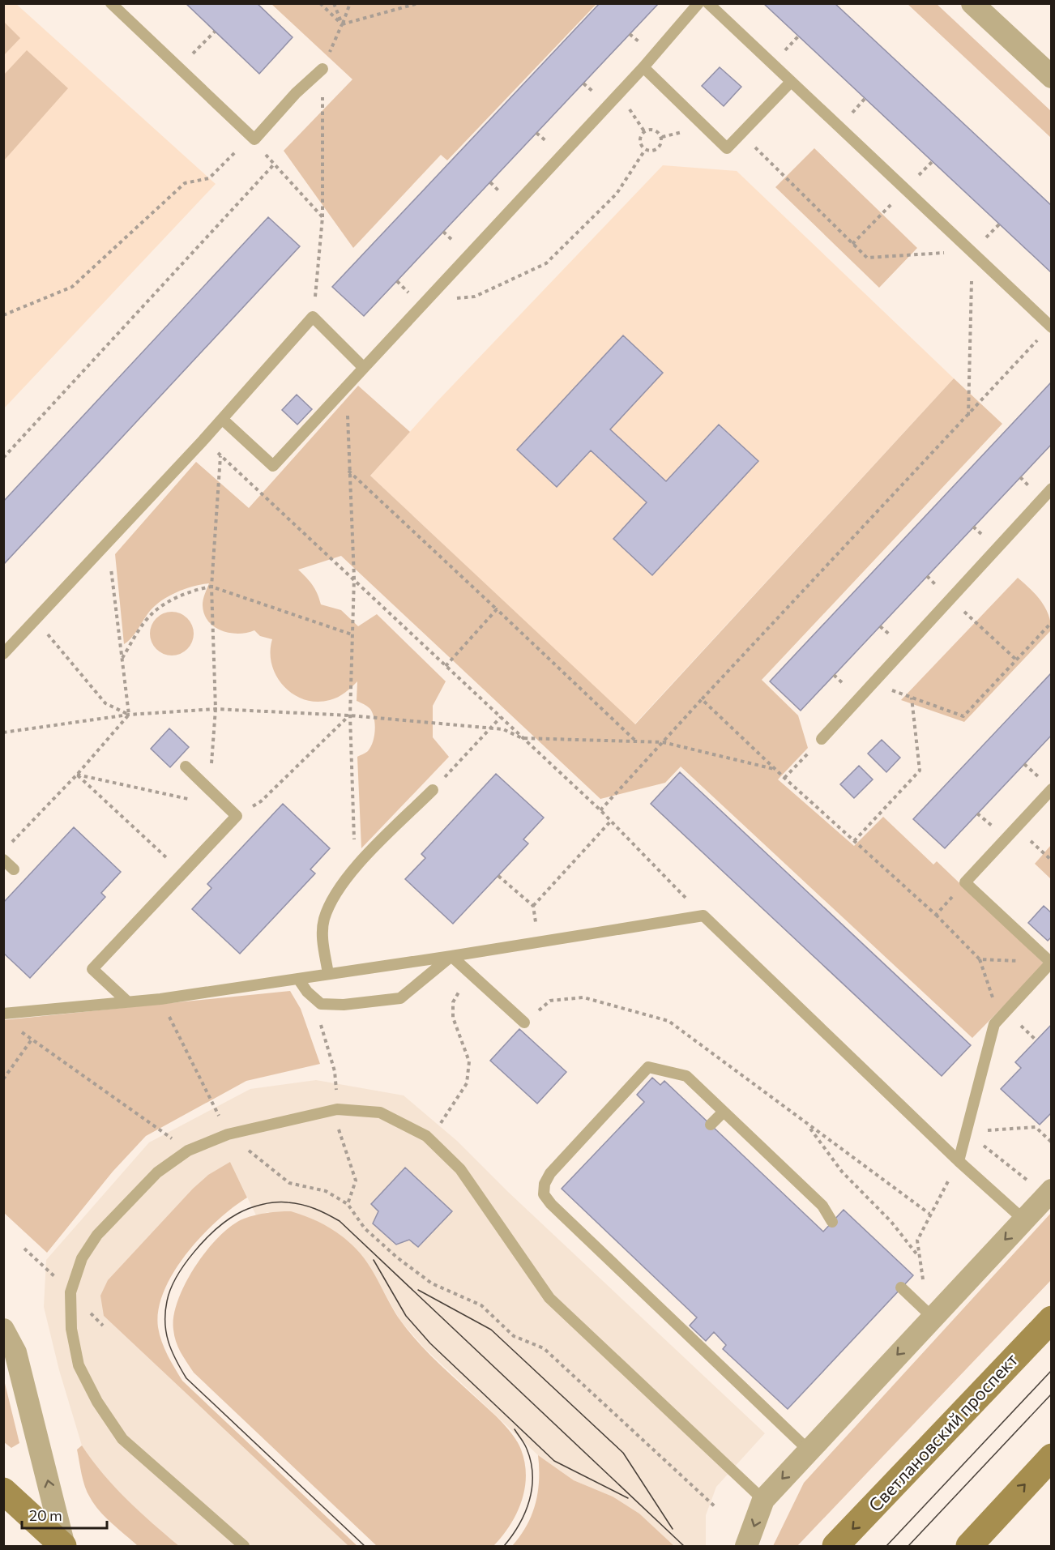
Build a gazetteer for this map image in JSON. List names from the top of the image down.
{
  "streets": {
    "main road": ["Светлановский проспект"]
  },
  "scale_bar": "20 m"
}
